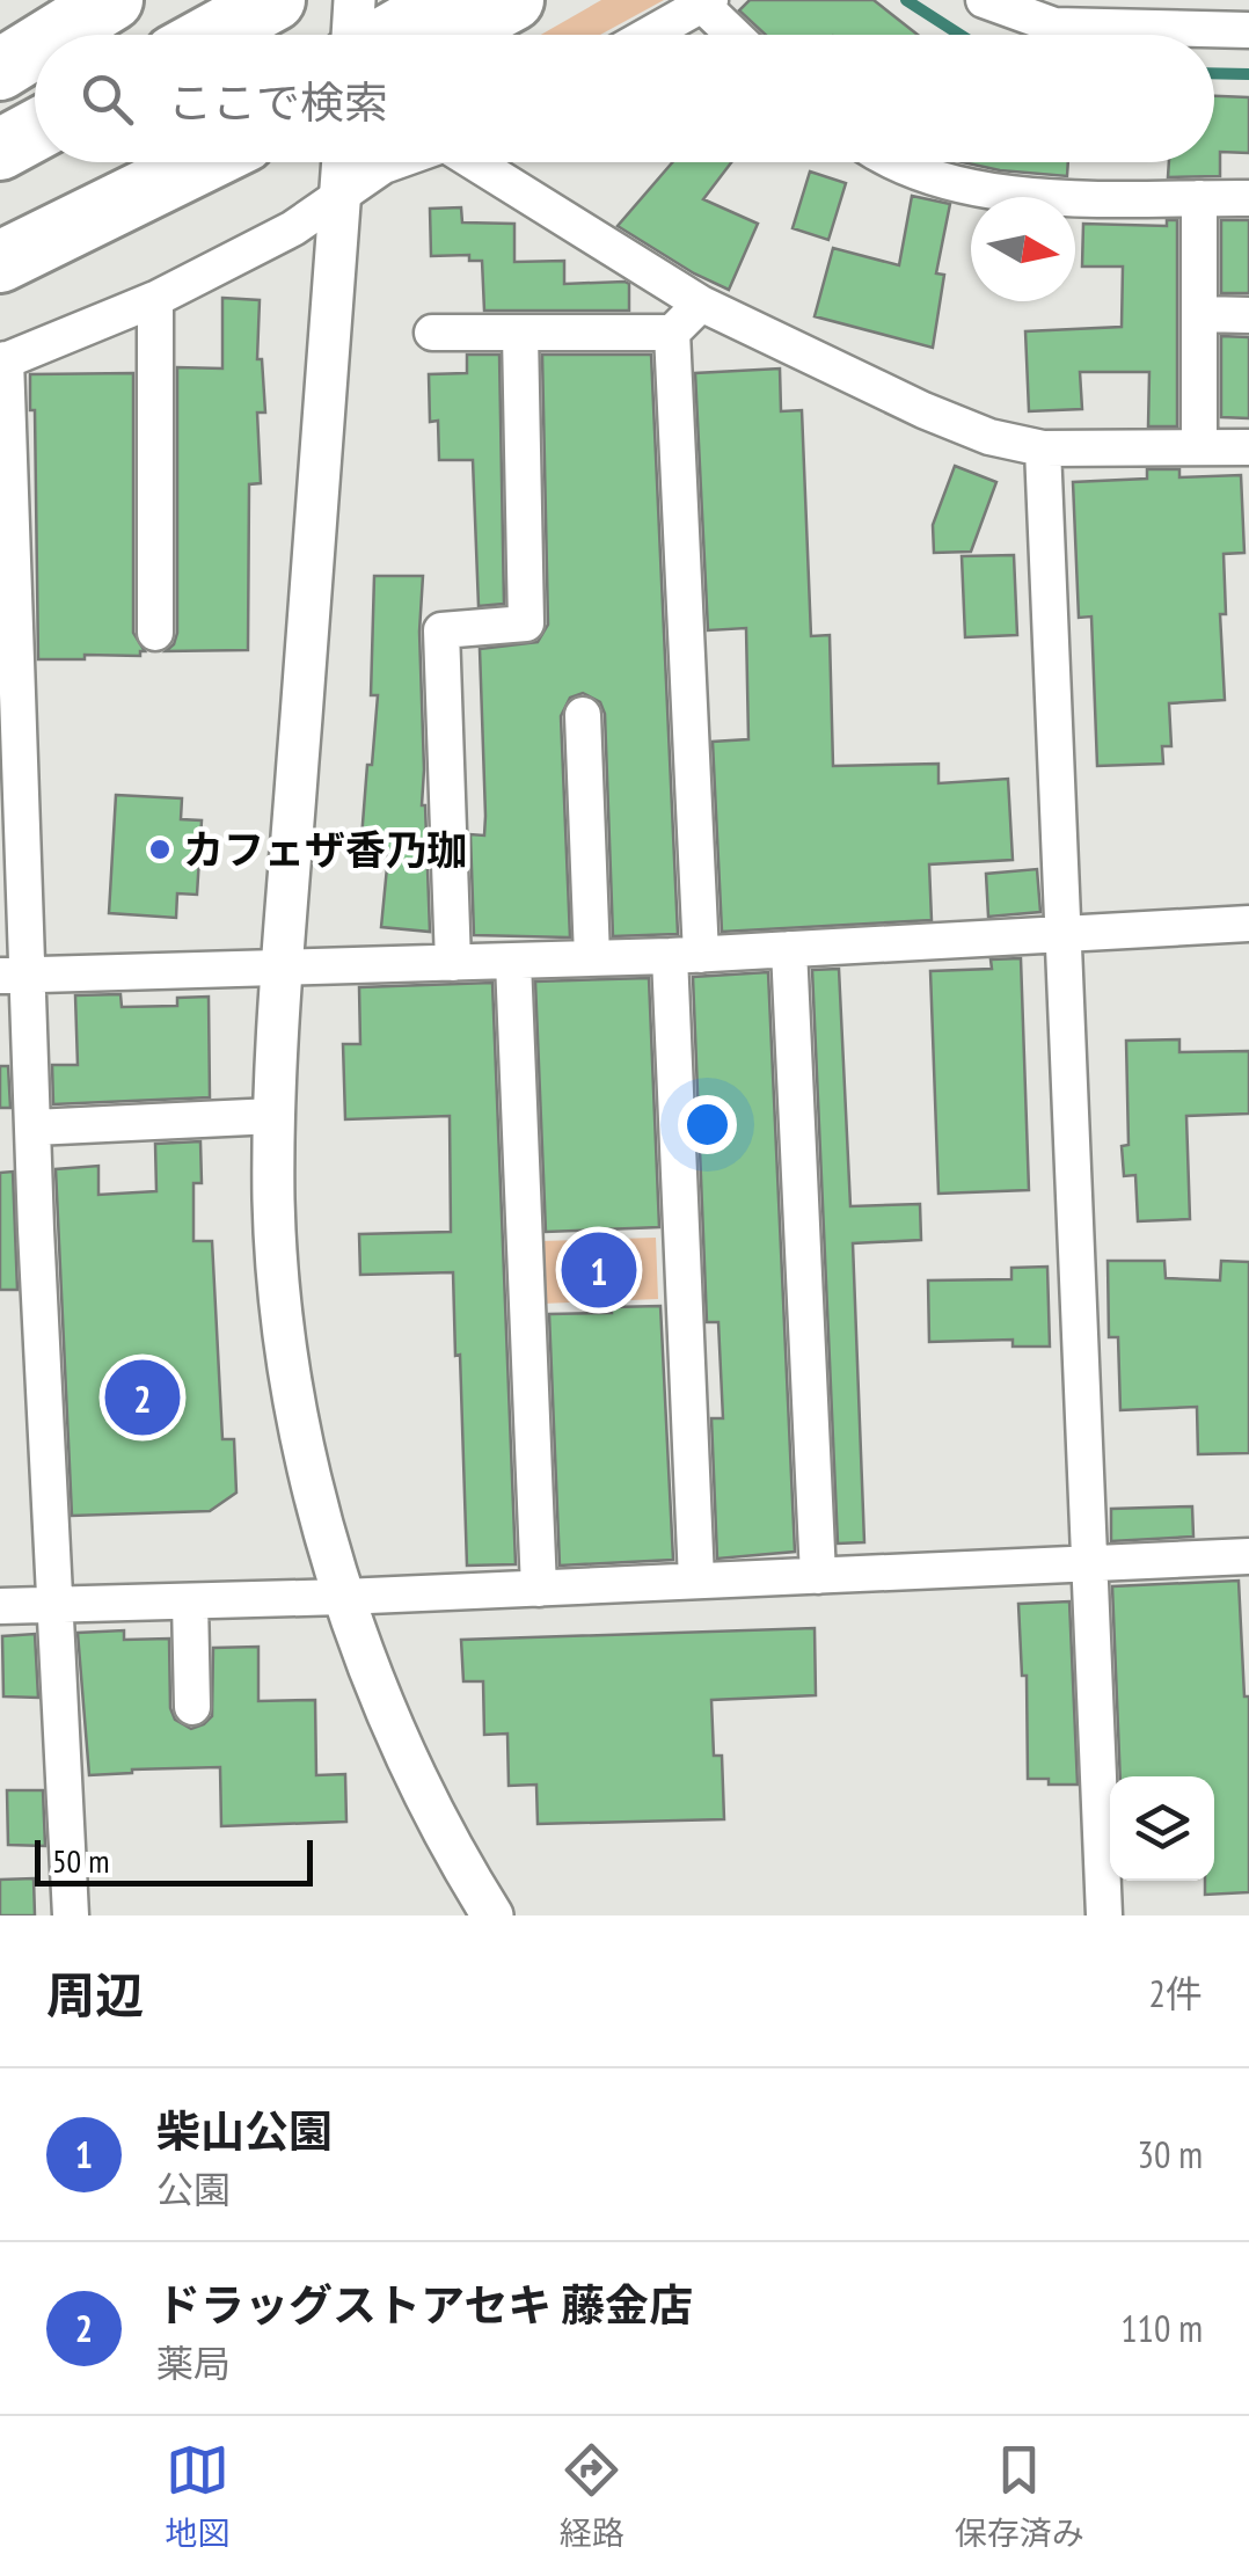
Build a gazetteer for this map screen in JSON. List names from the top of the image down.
{
  "places": ["カフェザ香乃珈"],
  "scale_bar": "50 m",
  "north": "right",
  "page": {
    "search": "ここで検索",
    "pins": ["1", "2"],
    "scale": "50 m",
    "heading": ["周辺", "2件"],
    "list": [
      {
        "mark": "1",
        "name": "柴山公園",
        "note": "公園",
        "value": "30 m"
      },
      {
        "mark": "2",
        "name": "ドラッグストアセキ 藤金店",
        "note": "薬局",
        "value": "110 m"
      }
    ],
    "nav": ["地図", "経路", "保存済み"]
  }
}
